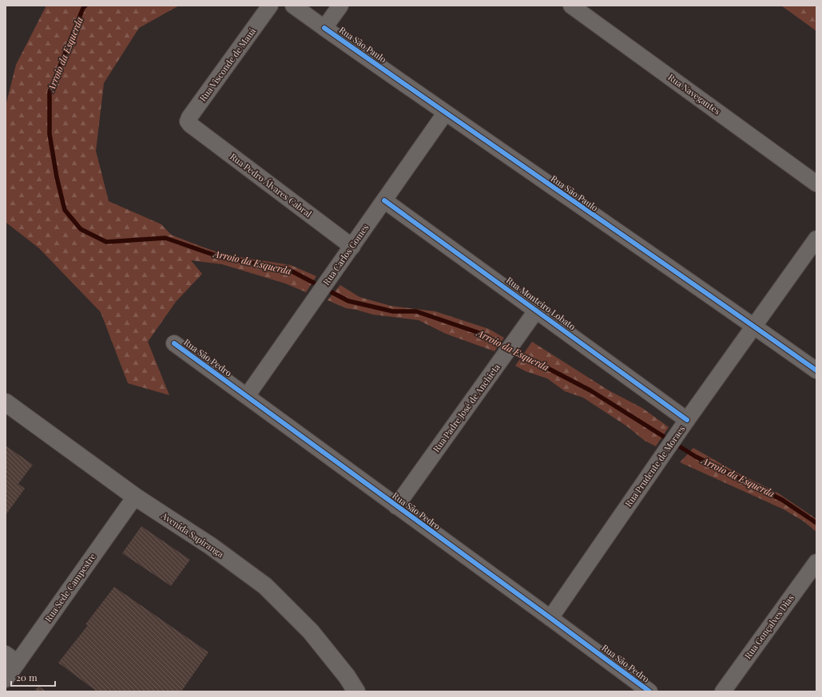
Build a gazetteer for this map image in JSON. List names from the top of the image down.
{
  "streets": {
    "main road": ["Avenida Sapiranga"],
    "street": [
      "Rua São Paulo",
      "Rua Visconde de Mauá",
      "Rua Navegantes",
      "Rua Pedro Álvares Cabral",
      "Rua Carlos Gomes",
      "Rua Monteiro Lobato",
      "Rua São Pedro",
      "Rua Padre José de Anchieta",
      "Rua Prudente de Moraes",
      "Rua Sede Campestre",
      "Rua Gonçalves Dias"
    ]
  },
  "crossings": [
    ["Rua São Paulo", "Rua Carlos Gomes"],
    ["Rua São Paulo", "Rua Prudente de Moraes"],
    ["Rua Visconde de Mauá", "Rua Pedro Álvares Cabral"],
    ["Rua Pedro Álvares Cabral", "Rua Carlos Gomes"],
    ["Rua Carlos Gomes", "Rua Monteiro Lobato"],
    ["Rua Carlos Gomes", "Rua São Pedro"],
    ["Rua Monteiro Lobato", "Rua Padre José de Anchieta"],
    ["Rua Monteiro Lobato", "Rua Prudente de Moraes"],
    ["Rua São Pedro", "Rua Padre José de Anchieta"],
    ["Rua São Pedro", "Rua Prudente de Moraes"],
    ["Avenida Sapiranga", "Rua Sede Campestre"]
  ],
  "water": ["Arroio da Esquerda"],
  "scale_bar": "20 m"
}
